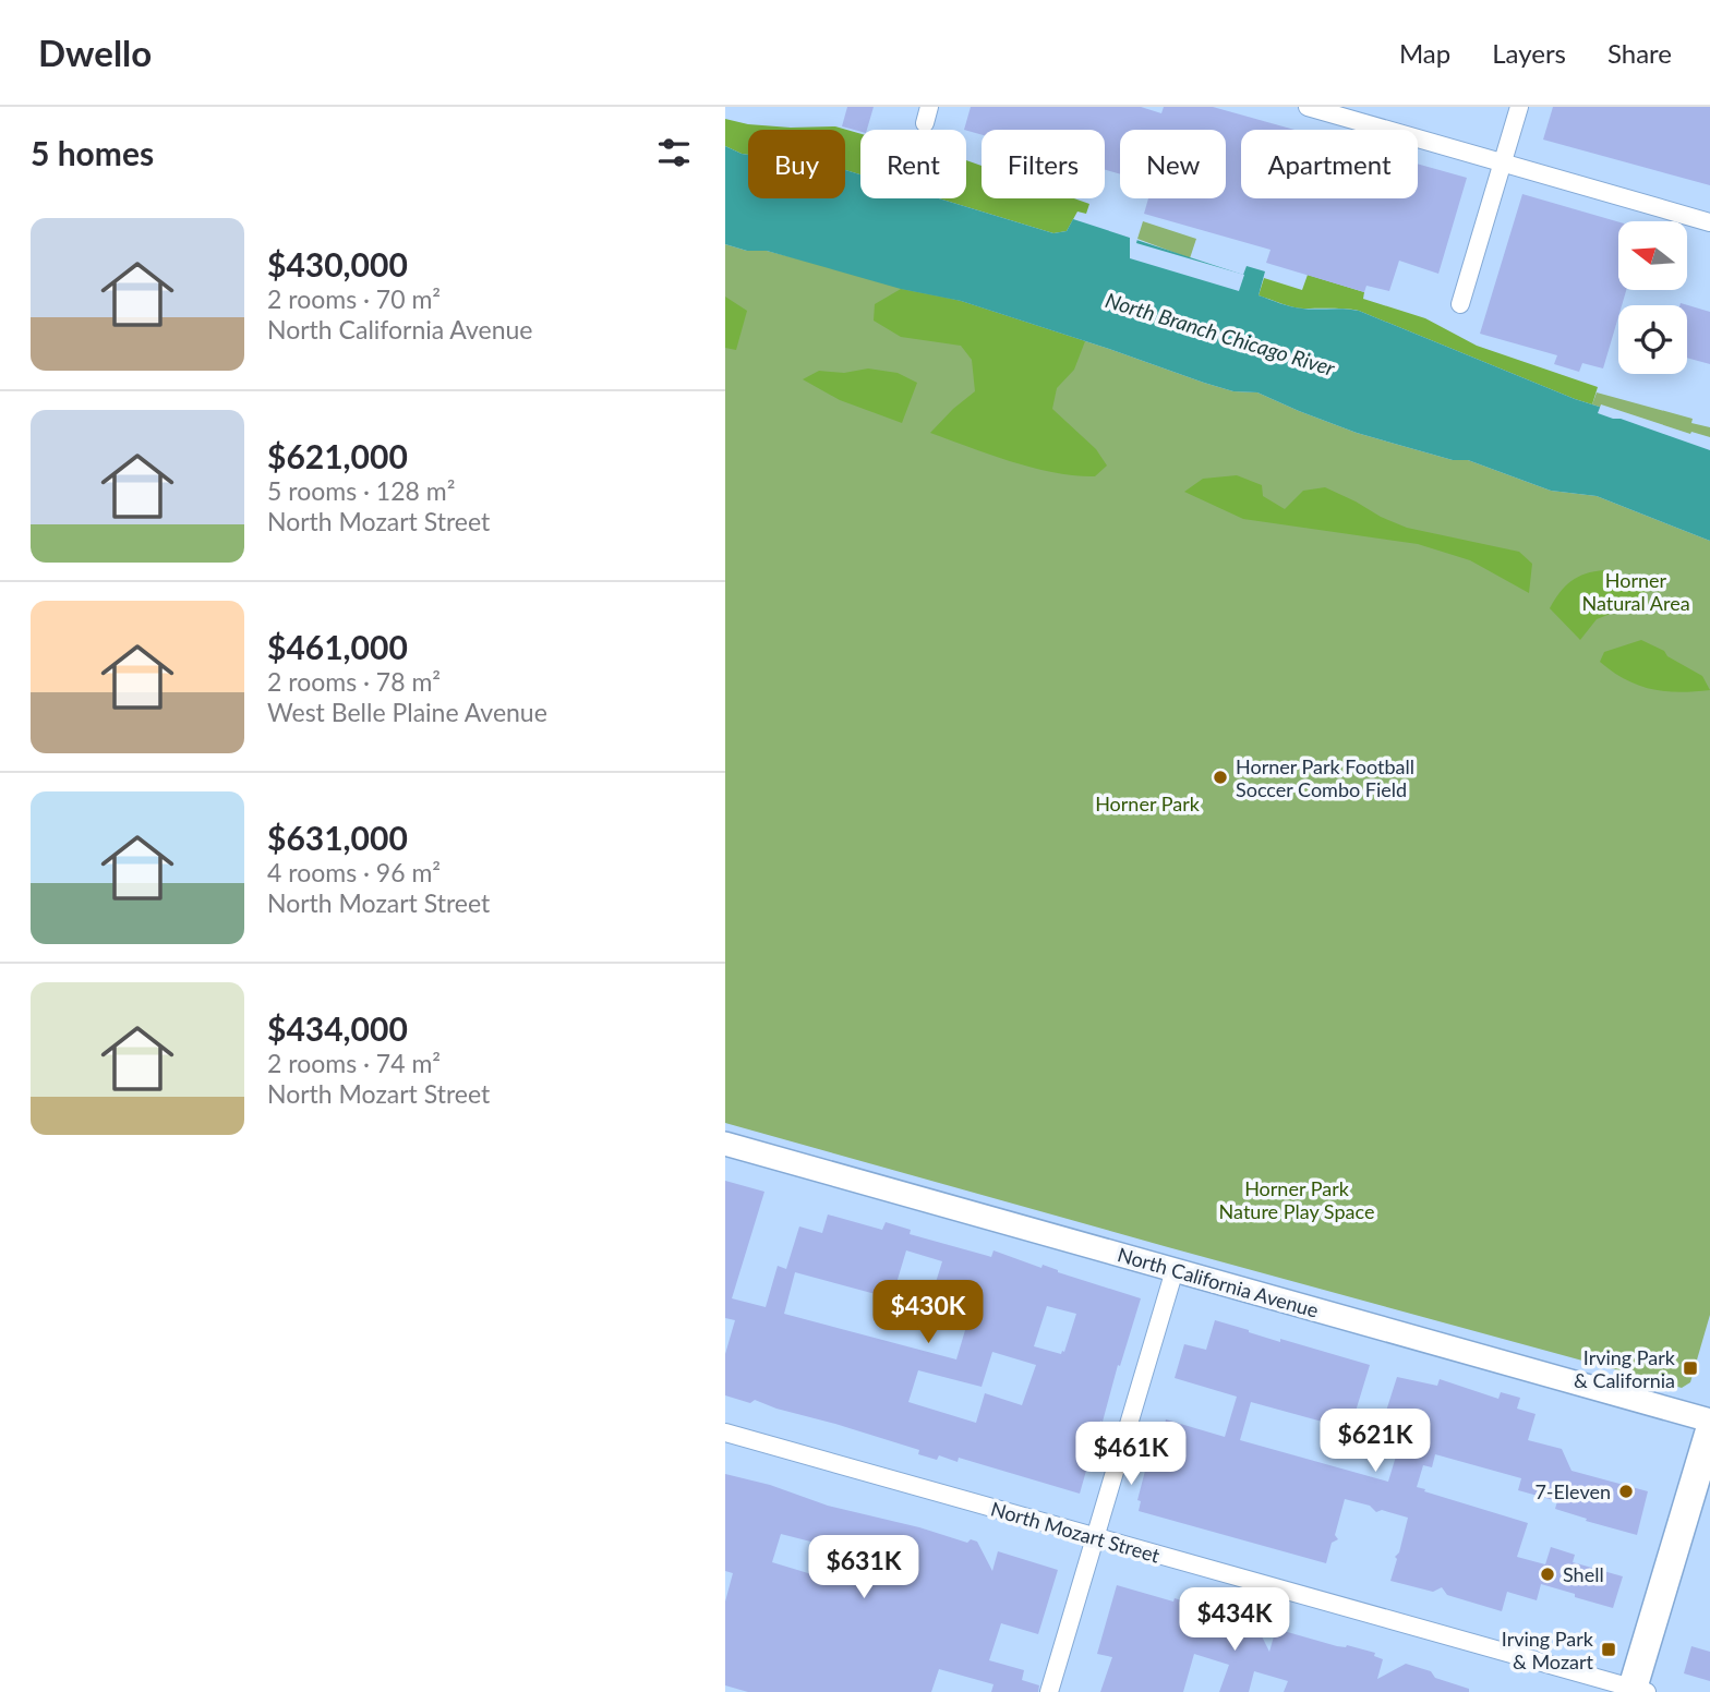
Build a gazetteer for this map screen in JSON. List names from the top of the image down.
{
  "streets": {
    "street": ["North California Avenue", "North Mozart Street"]
  },
  "water": ["North Branch Chicago River"],
  "parks": ["Horner Natural Area", "Horner Park", "Horner Park Nature Play Space"],
  "places": {
    "other": ["Horner Park Football Soccer Combo Field", "7-Eleven", "Shell"],
    "transit": ["Irving Park & California", "Irving Park & Mozart"]
  },
  "north": "left",
  "page": {
    "header": "Dwello",
    "nav": ["Map", "Layers", "Share"],
    "heading": "5 homes",
    "chip": [
      "Buy",
      "Rent",
      "Filters",
      "New",
      "Apartment"
    ],
    "list": [
      {
        "name": "$430,000",
        "note": "2 rooms · 70 m² · North California Avenue"
      },
      {
        "name": "$621,000",
        "note": "5 rooms · 128 m² · North Mozart Street"
      },
      {
        "name": "$461,000",
        "note": "2 rooms · 78 m² · West Belle Plaine Avenue"
      },
      {
        "name": "$631,000",
        "note": "4 rooms · 96 m² · North Mozart Street"
      },
      {
        "name": "$434,000",
        "note": "2 rooms · 74 m² · North Mozart Street"
      }
    ],
    "price": [
      "$430K",
      "$621K",
      "$461K",
      "$631K",
      "$434K"
    ]
  }
}
